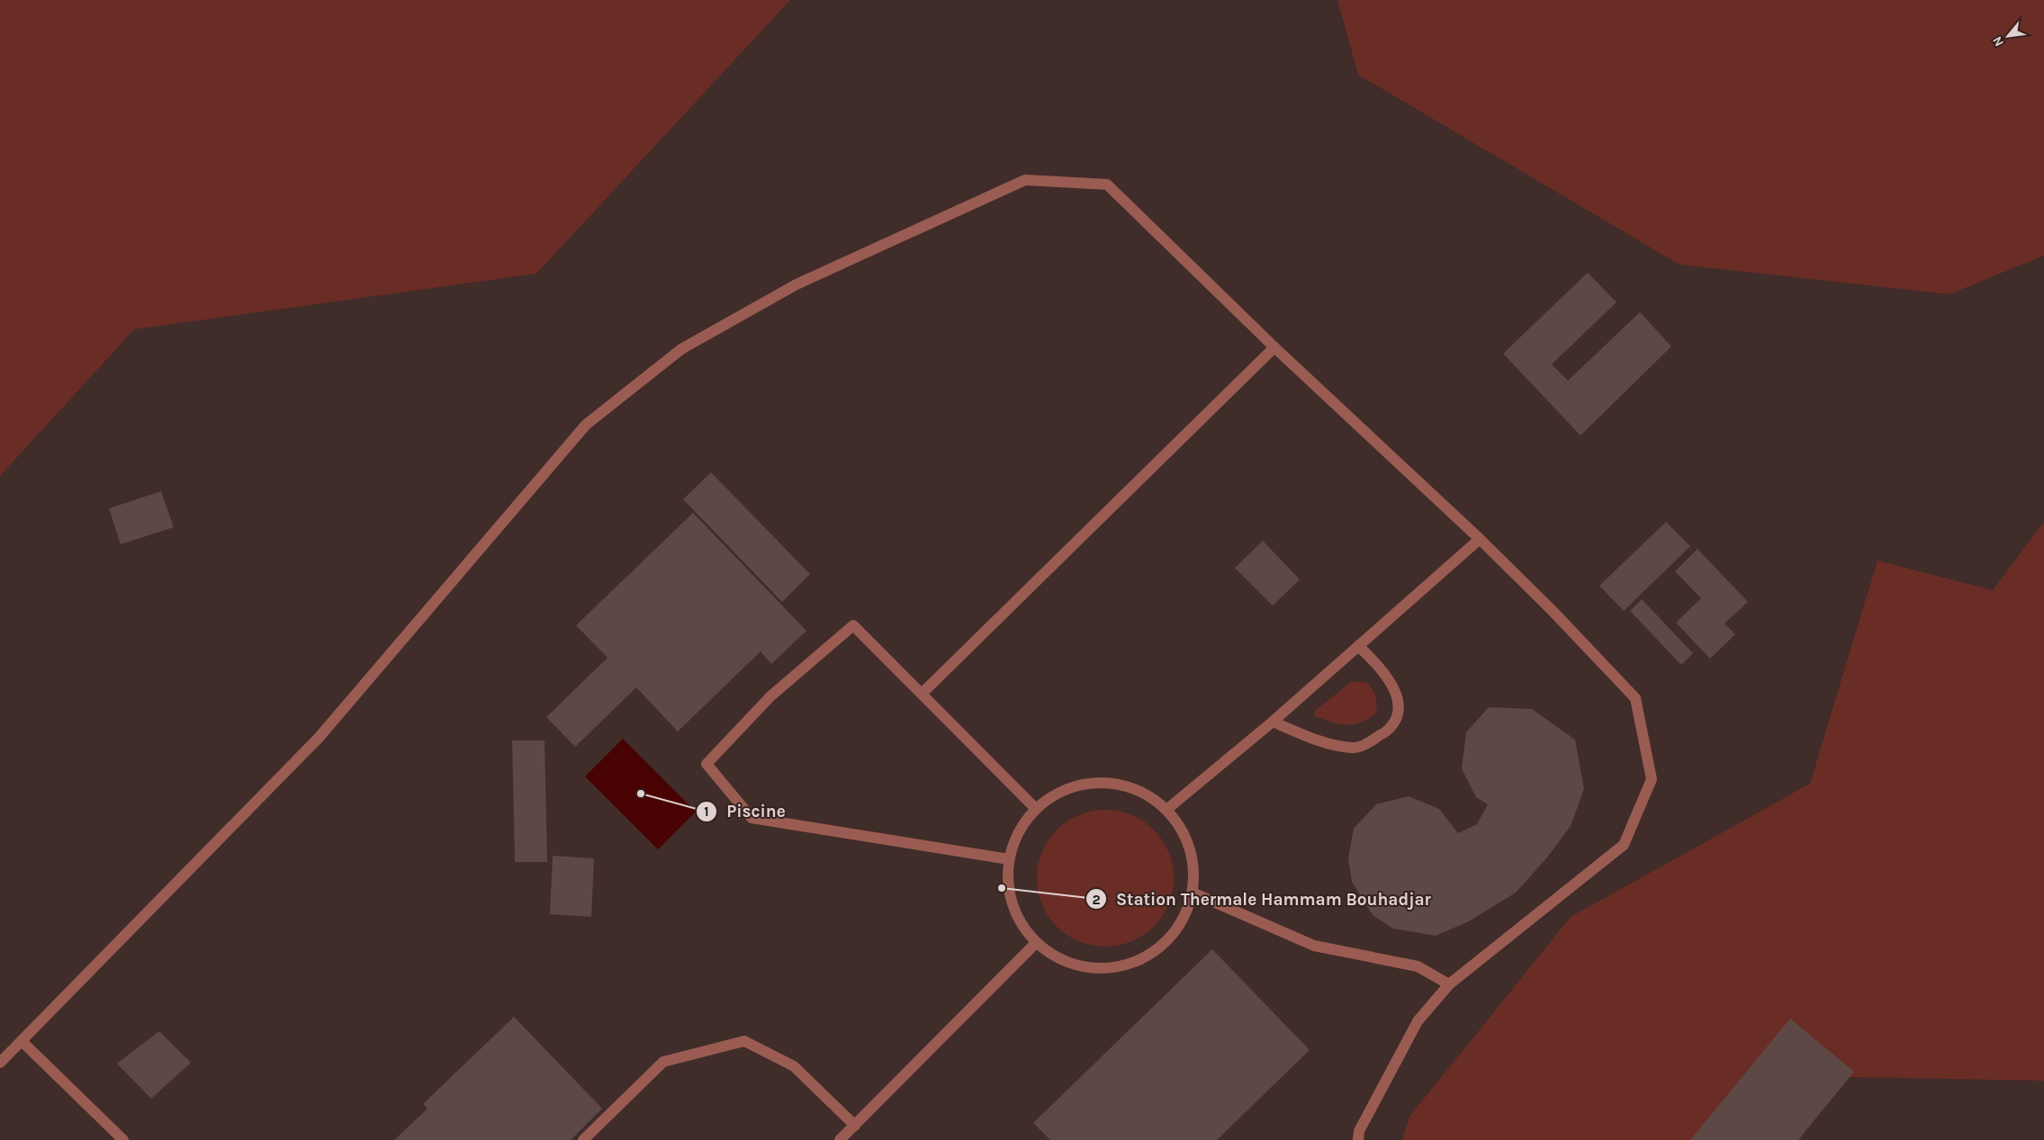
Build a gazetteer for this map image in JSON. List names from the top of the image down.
{
  "places": ["Piscine", "Station Thermale Hammam Bouhadjar"],
  "north": "bottom left"
}
